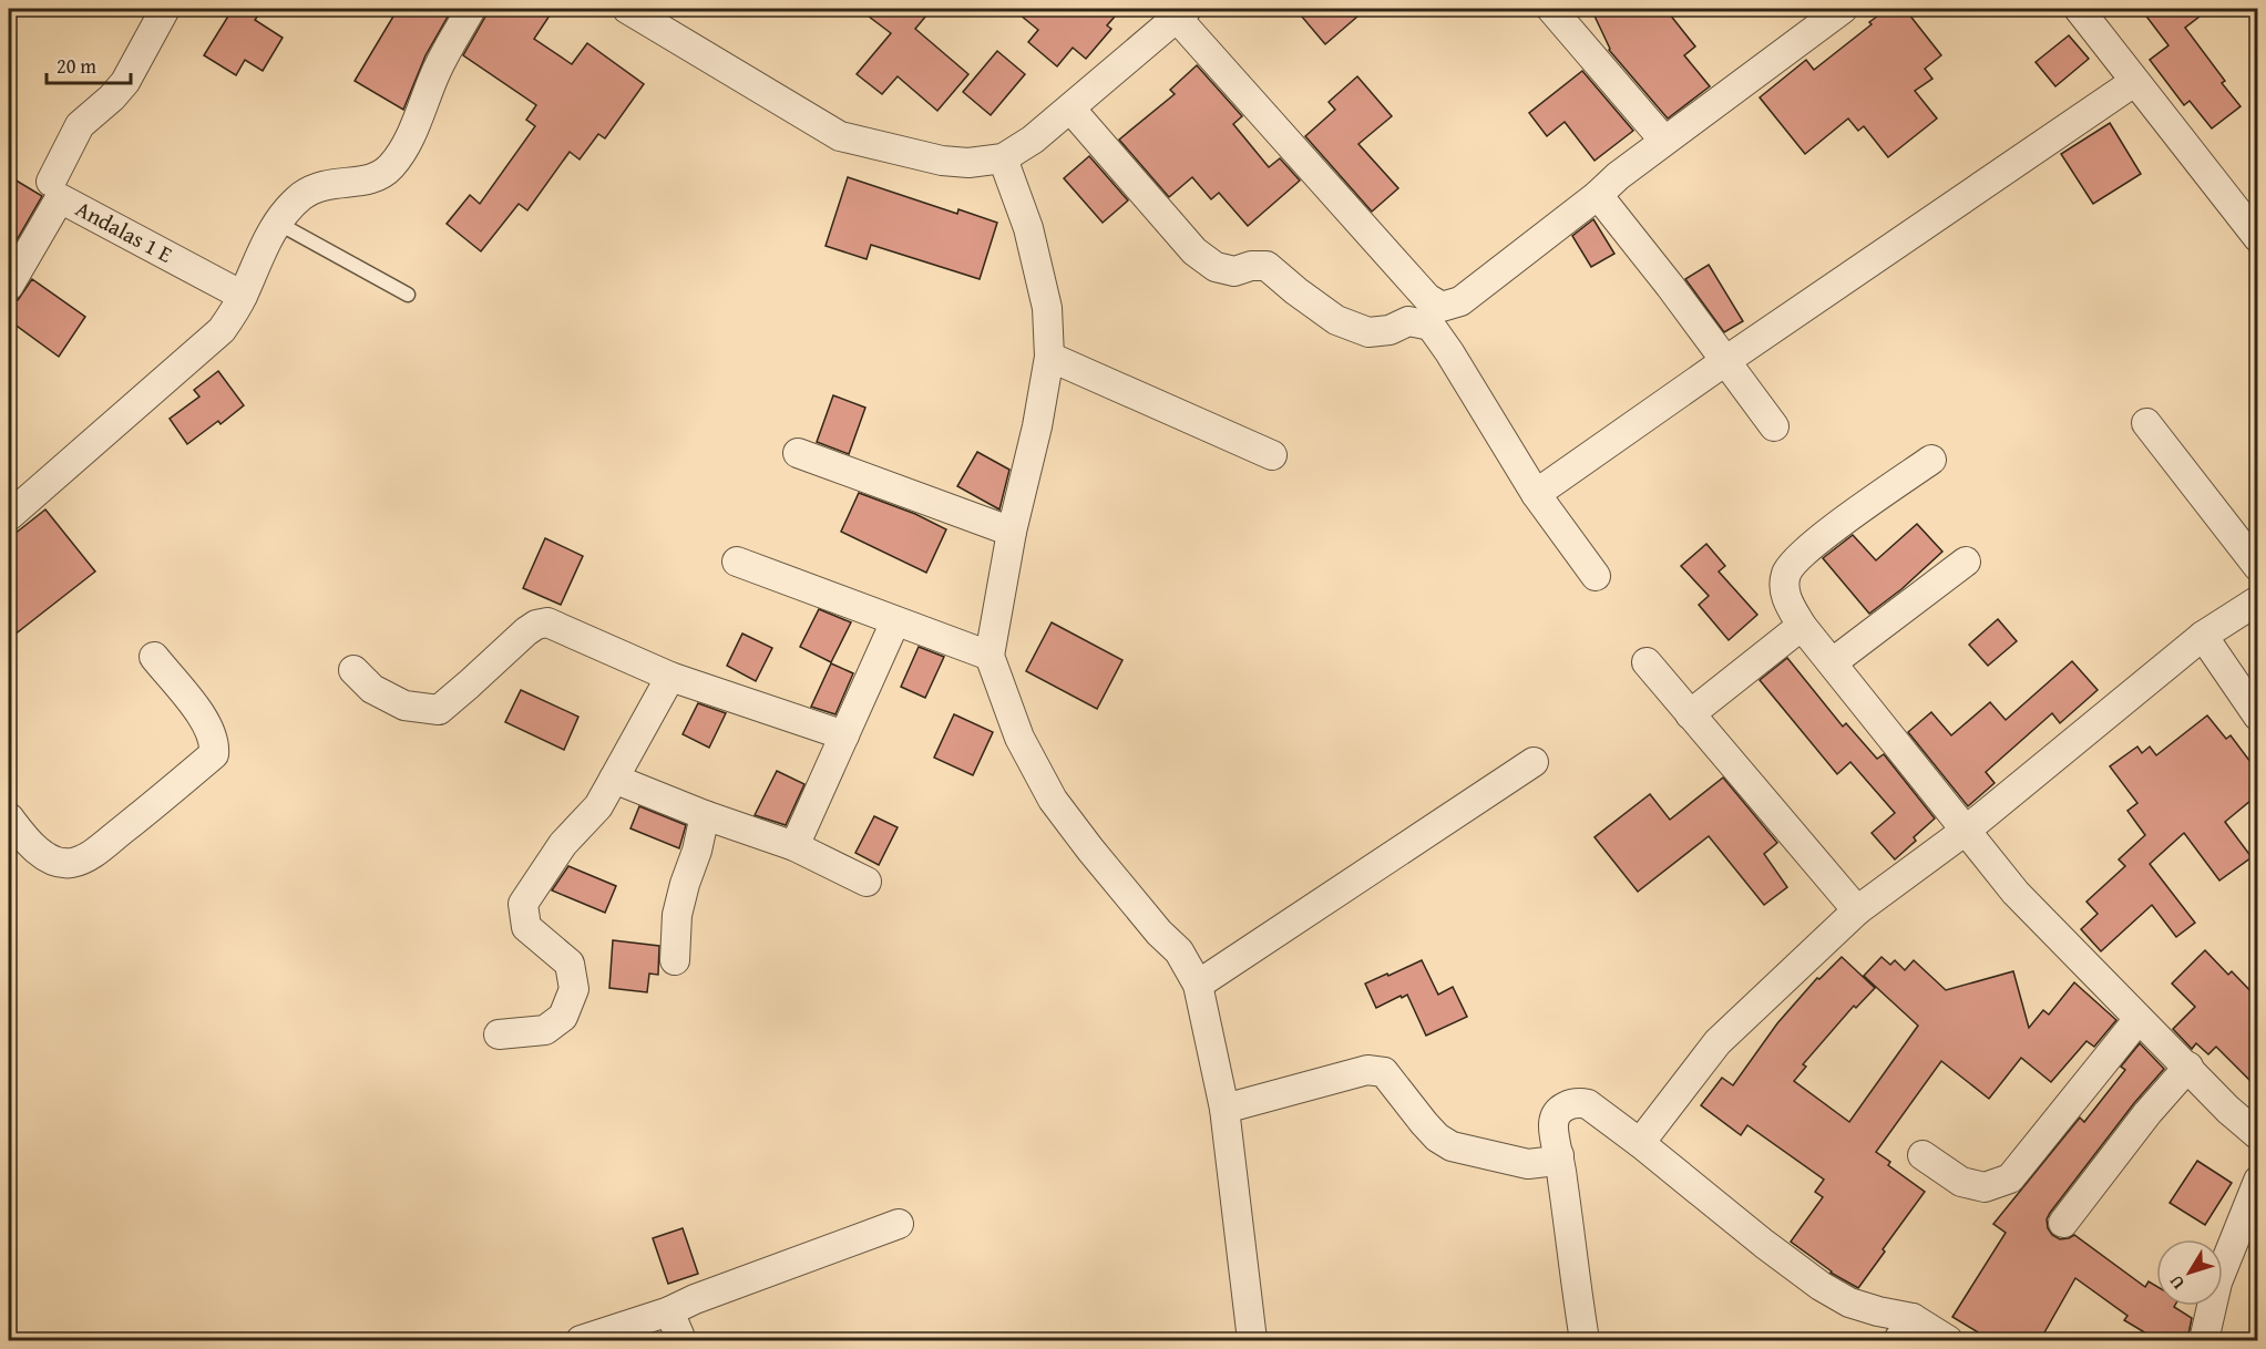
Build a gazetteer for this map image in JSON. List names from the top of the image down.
{
  "streets": {
    "street": ["Andalas 1 E"]
  },
  "scale_bar": "20 m",
  "north": "bottom left"
}
